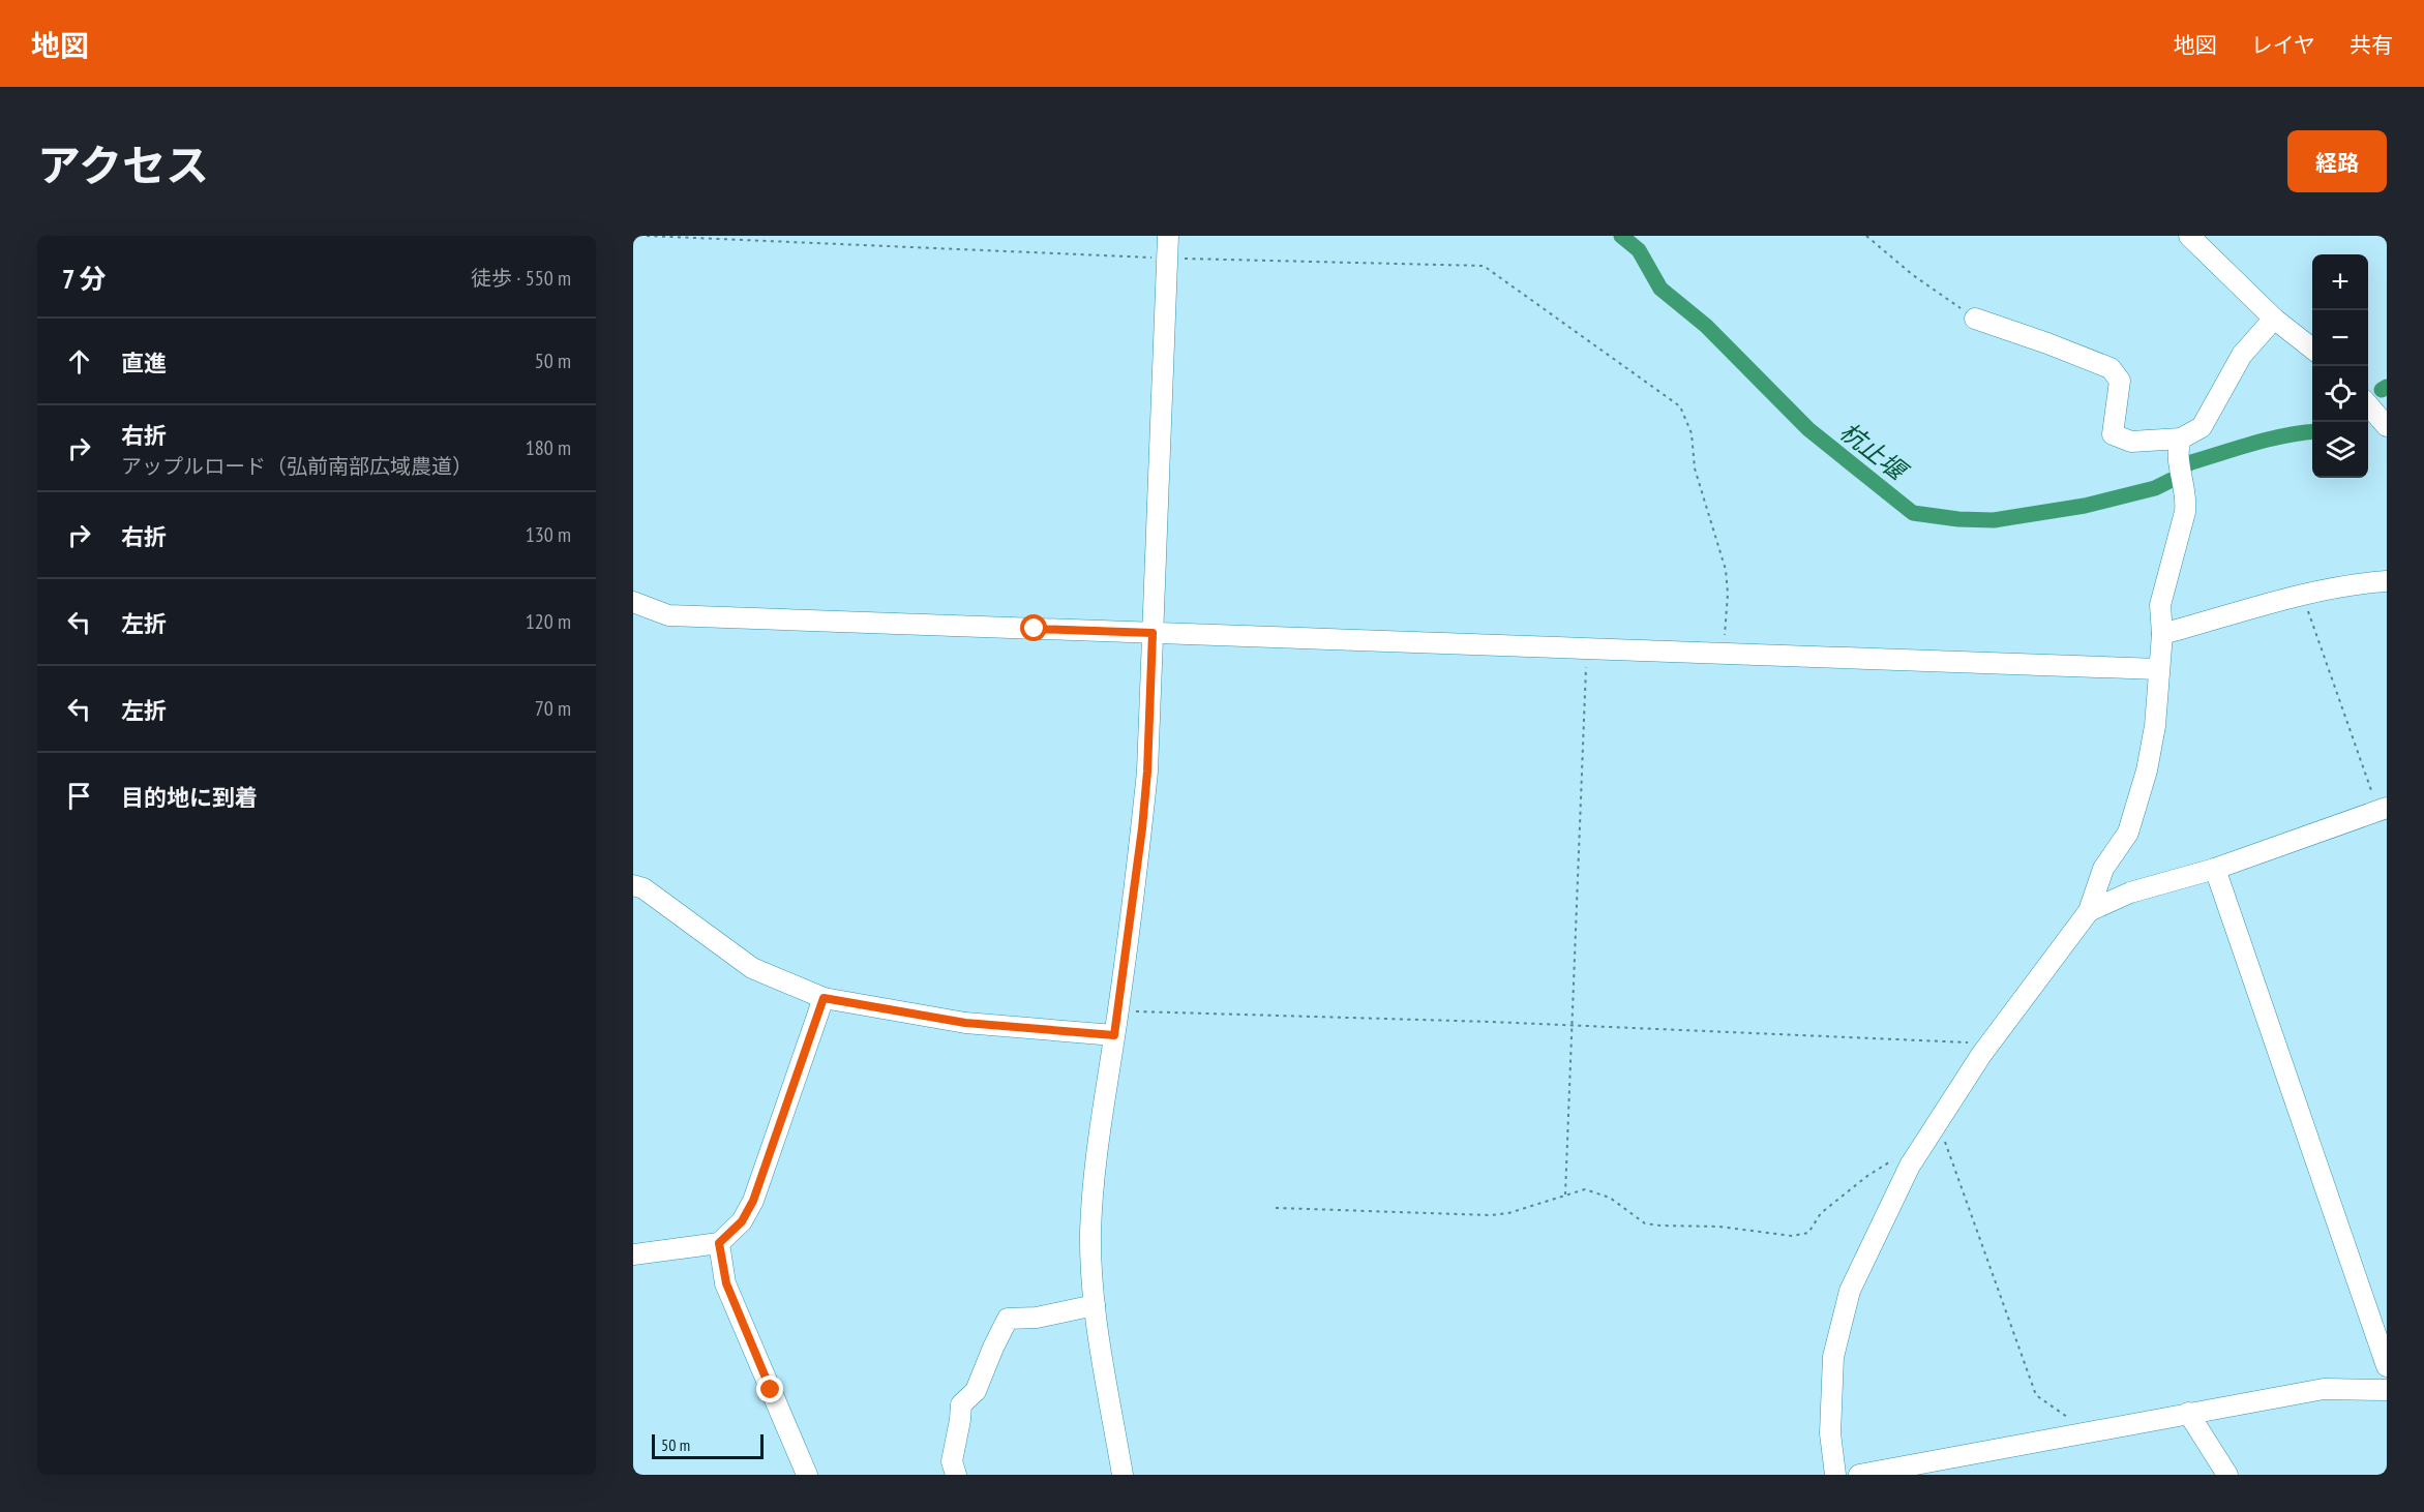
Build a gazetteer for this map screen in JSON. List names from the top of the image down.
{
  "water": ["杭止堰"],
  "scale_bar": "50 m",
  "page": {
    "header": "地図",
    "nav": ["地図", "レイヤ", "共有"],
    "title": "アクセス",
    "buttons": "経路",
    "heading": ["7 分", "徒歩 · 550 m"],
    "map_buttons": ["+", "−"],
    "list": [
      ["直進", "50 m"],
      ["右折", "アップルロード（弘前南部広域農道）", "180 m"],
      ["右折", "130 m"],
      ["左折", "120 m"],
      ["左折", "70 m"],
      "目的地に到着"
    ],
    "scale": "50 m"
  }
}
